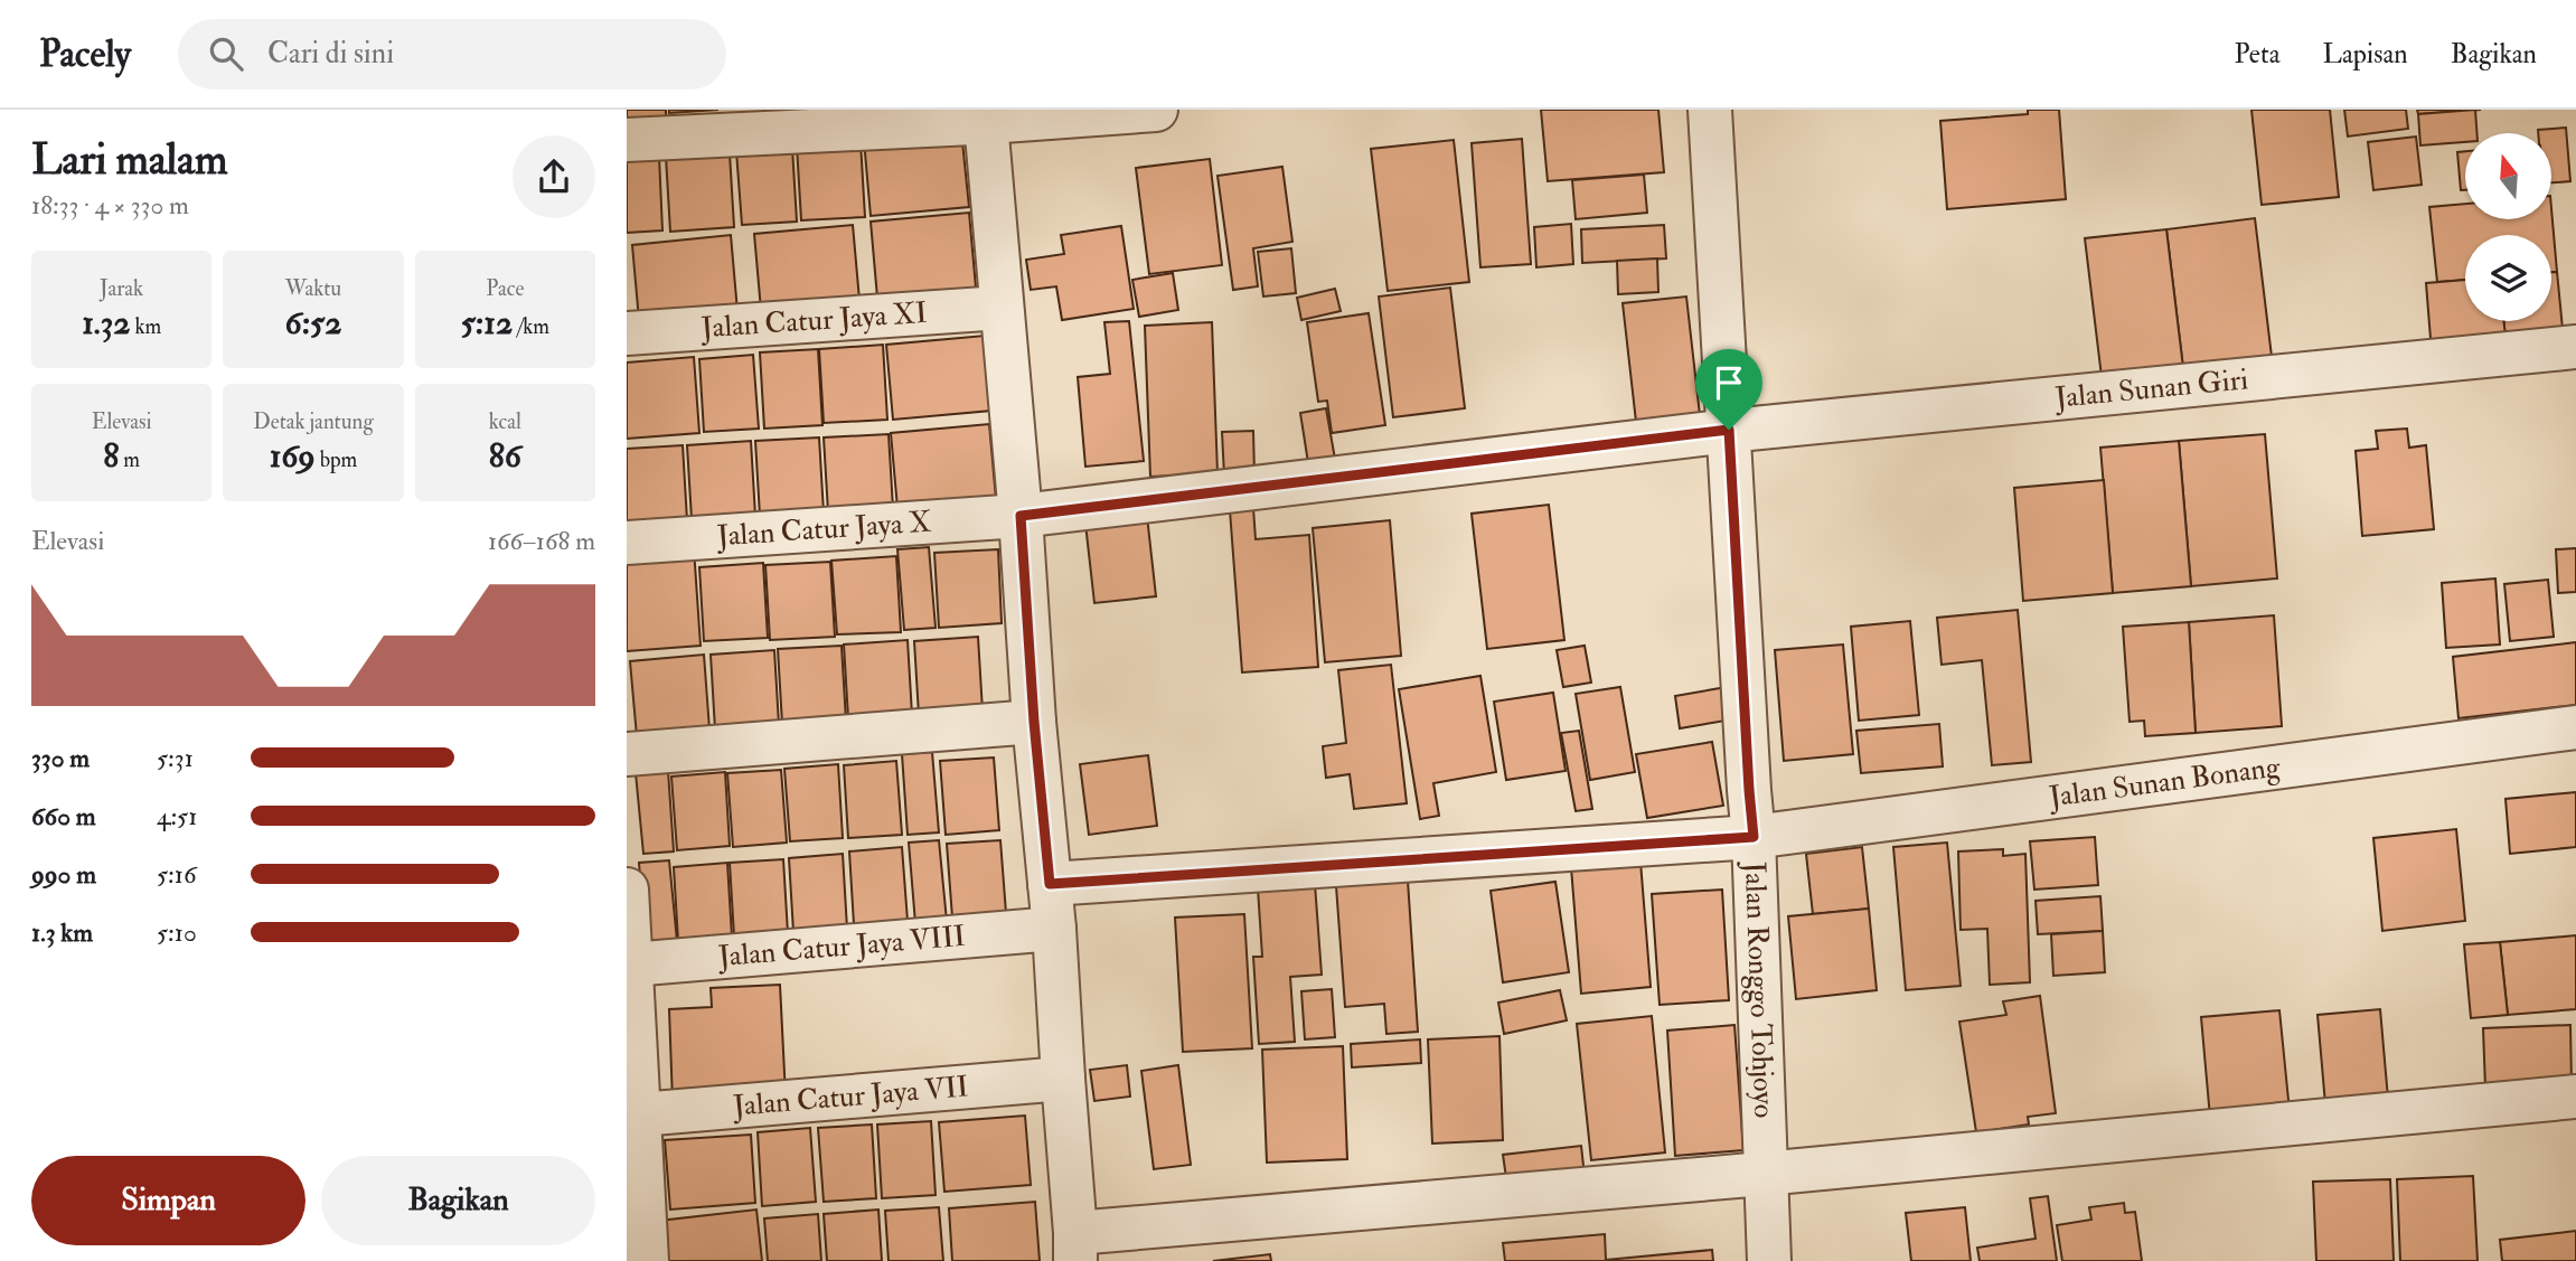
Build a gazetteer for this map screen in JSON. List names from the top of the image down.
{
  "streets": {
    "street": [
      "Jalan Catur Jaya XI",
      "Jalan Sunan Giri",
      "Jalan Catur Jaya X",
      "Jalan Sunan Bonang",
      "Jalan Catur Jaya VIII",
      "Jalan Ronggo Tohjoyo",
      "Jalan Catur Jaya VII"
    ]
  },
  "crossings": [
    ["Jalan Sunan Giri", "Jalan Catur Jaya X"],
    ["Jalan Sunan Giri", "Jalan Ronggo Tohjoyo"],
    ["Jalan Sunan Bonang", "Jalan Ronggo Tohjoyo"]
  ],
  "north": "top",
  "page": {
    "header": "Pacely",
    "search": "Cari di sini",
    "nav": ["Peta", "Lapisan", "Bagikan"],
    "heading": ["Lari malam", "18:33 · 4 × 330 m"],
    "stats": [
      ["Jarak", "1.32 km"],
      ["Waktu", "6:52"],
      ["Pace", "5:12 /km"],
      ["Elevasi", "8 m"],
      ["Detak jantung", "169 bpm"],
      ["kcal", "86"]
    ],
    "chart": ["Elevasi", "166–168 m"],
    "list": [
      {
        "name": "330 m",
        "note": "5:31"
      },
      {
        "name": "660 m",
        "note": "4:51"
      },
      {
        "name": "990 m",
        "note": "5:16"
      },
      {
        "name": "1.3 km",
        "note": "5:10"
      }
    ],
    "buttons": ["Simpan", "Bagikan"]
  }
}
